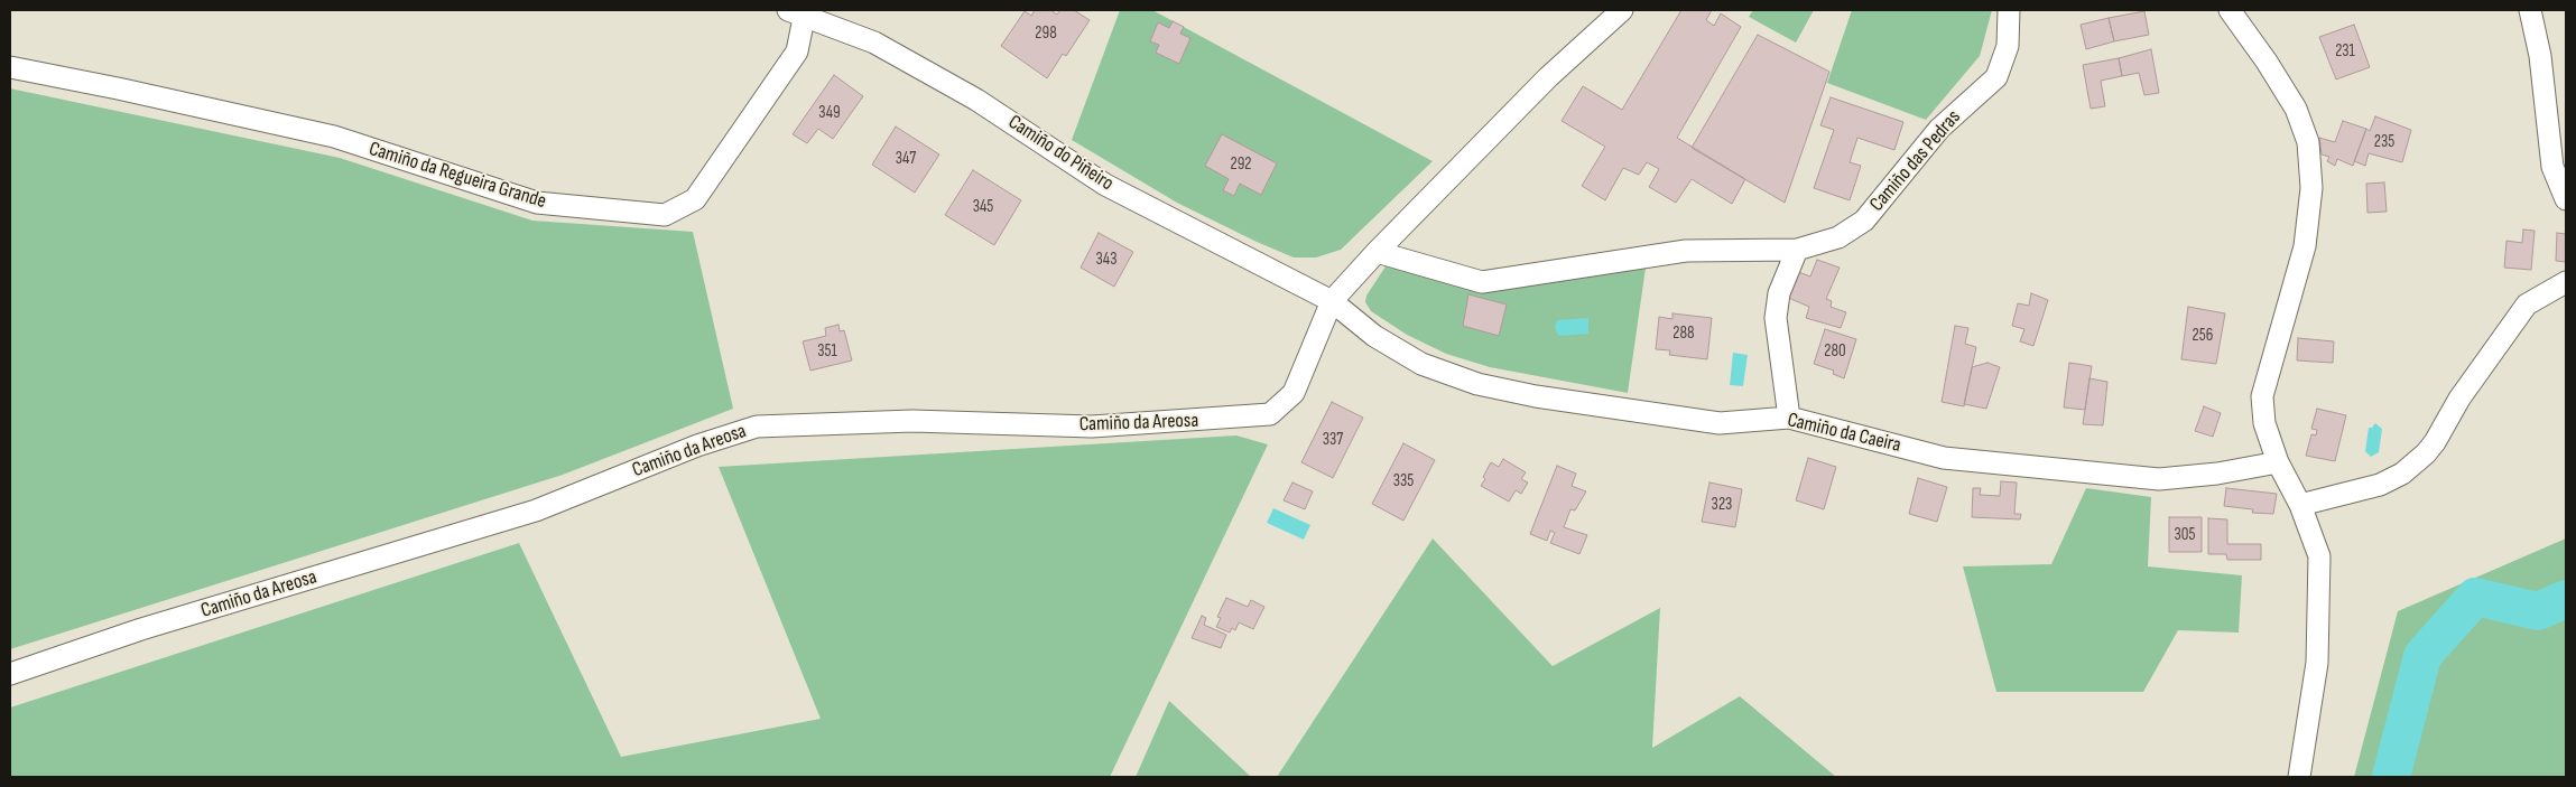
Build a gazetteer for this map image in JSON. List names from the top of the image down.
{
  "streets": {
    "street": [
      "Camiño do Piñeiro",
      "Camiño das Pedras",
      "Camiño da Regueira Grande",
      "Camiño da Areosa",
      "Camiño da Caeira"
    ]
  },
  "crossings": [
    ["Camiño do Piñeiro", "Camiño da Regueira Grande"],
    ["Camiño do Piñeiro", "Camiño da Areosa"],
    ["Camiño do Piñeiro", "Camiño da Caeira"],
    ["Camiño das Pedras", "Camiño da Areosa"],
    ["Camiño da Areosa", "Camiño da Caeira"]
  ],
  "house_numbers": [
    "298",
    "231",
    "349",
    "235",
    "347",
    "292",
    "345",
    "343",
    "288",
    "256",
    "351",
    "280",
    "337",
    "335",
    "323",
    "305"
  ]
}
